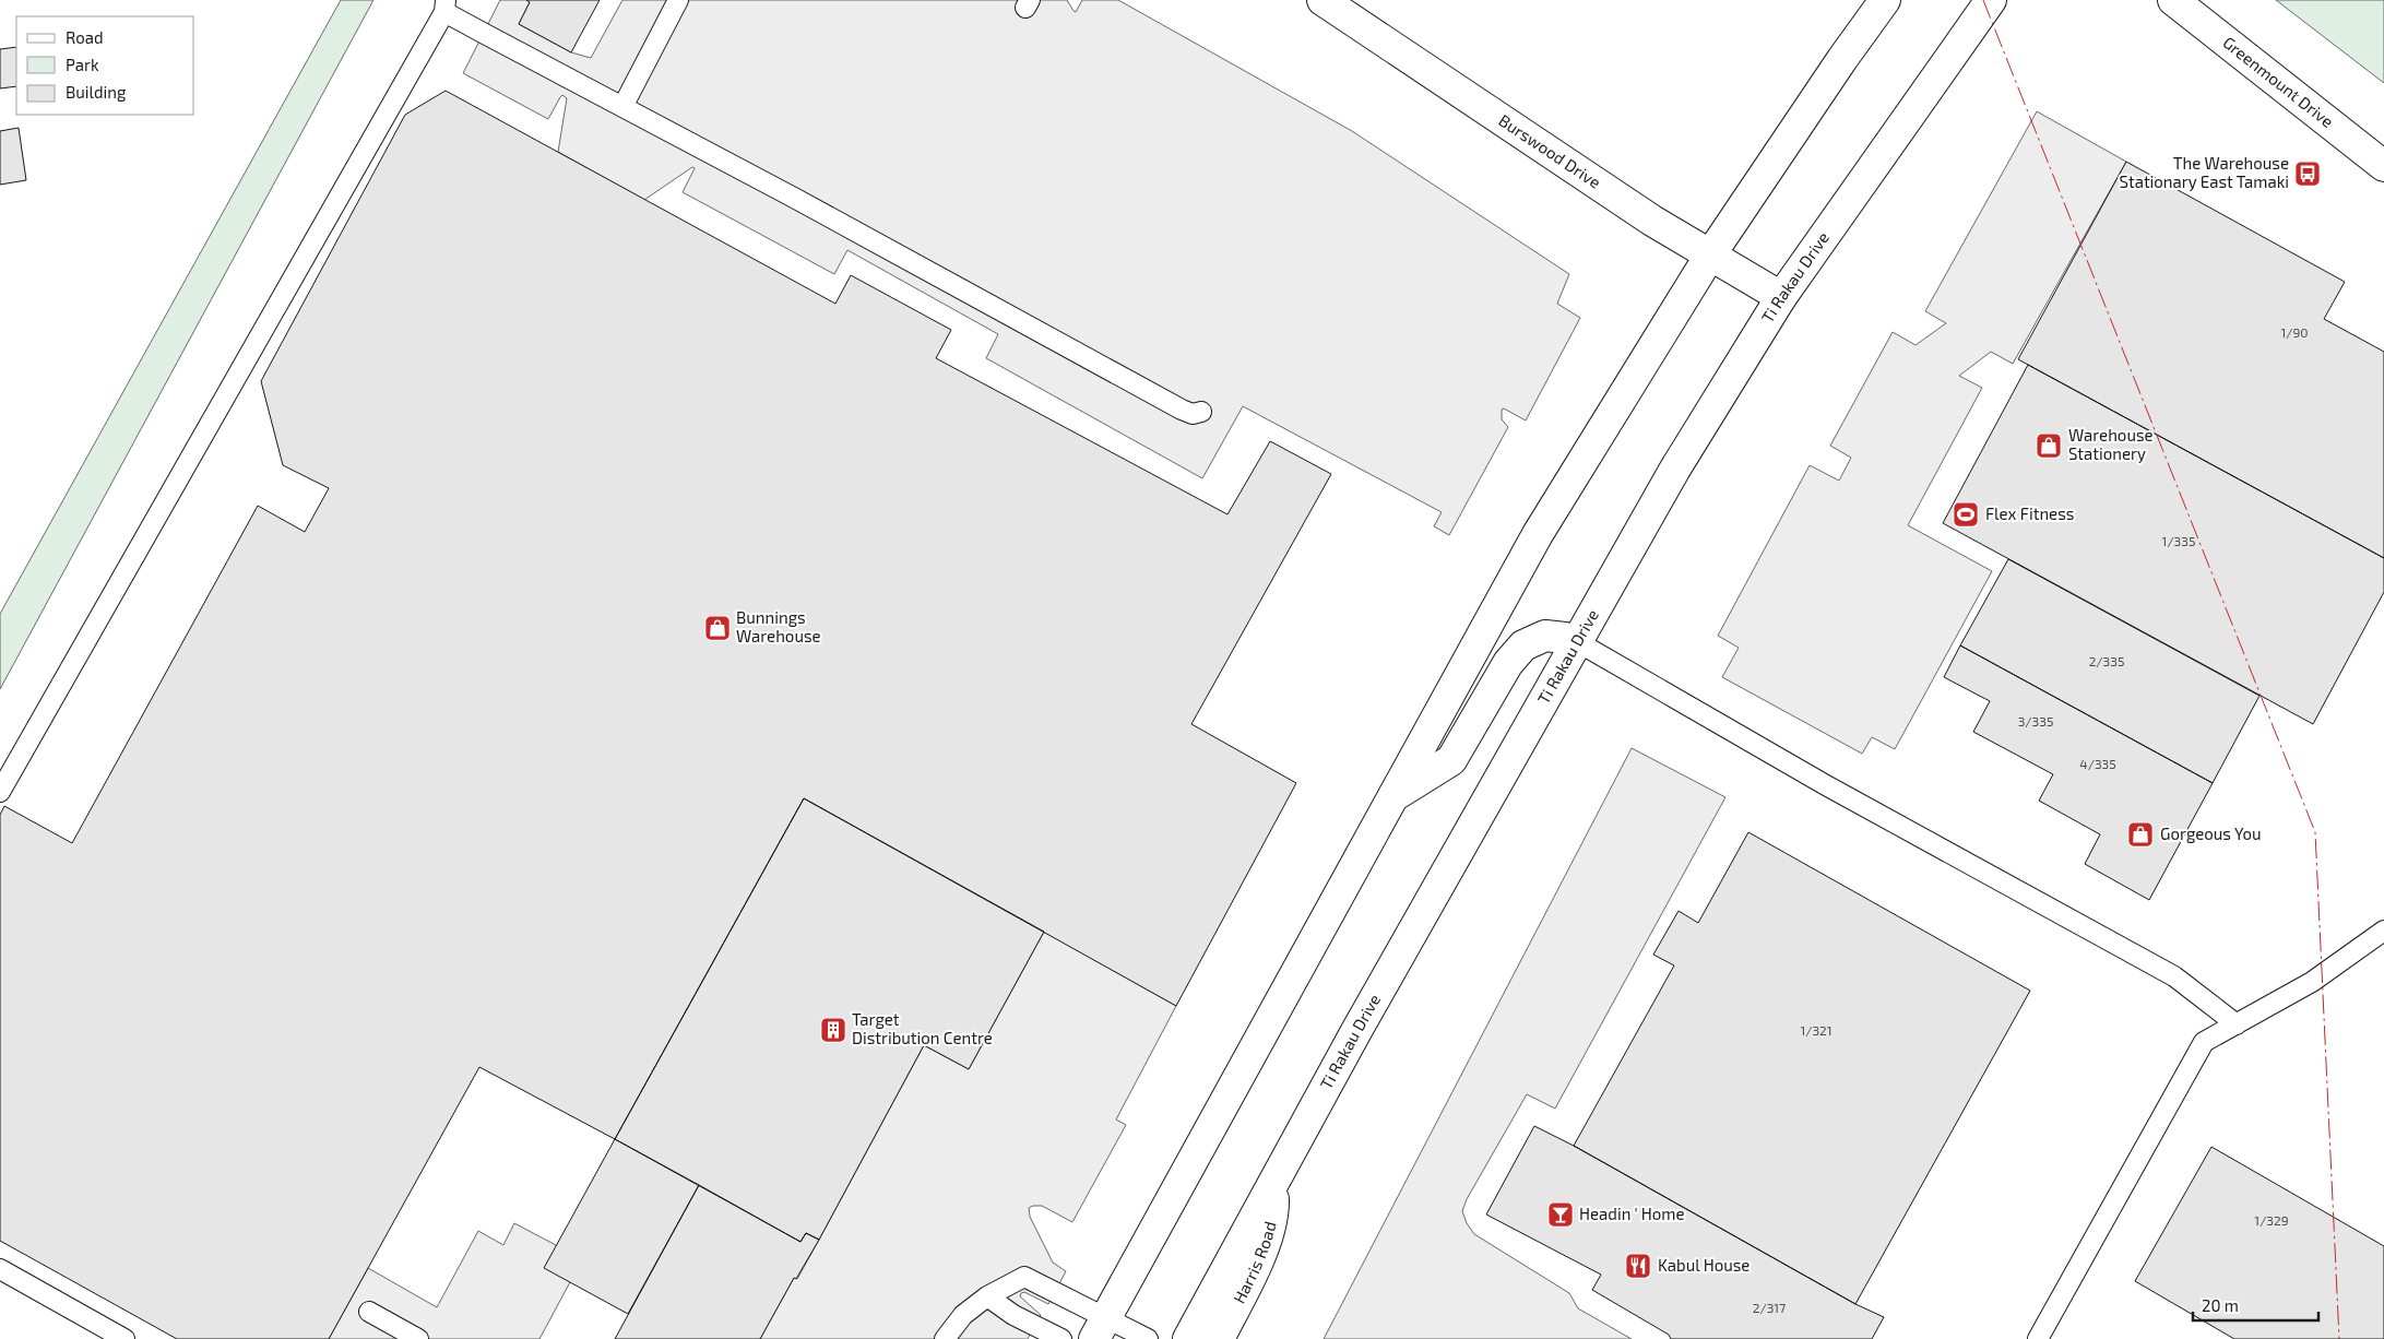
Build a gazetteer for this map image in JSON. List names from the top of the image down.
{
  "streets": {
    "main road": [
      "Greenmount Drive",
      "Burswood Drive",
      "Ti Rakau Drive",
      "Harris Road"
    ]
  },
  "crossings": [
    ["Burswood Drive", "Ti Rakau Drive"],
    ["Ti Rakau Drive", "Harris Road"]
  ],
  "places": {
    "bus stop": ["The Warehouse Stationary East Tamaki"],
    "shop": ["Warehouse Stationery", "Bunnings Warehouse", "Gorgeous You"],
    "sports": ["Flex Fitness"],
    "building": ["Target Distribution Centre"],
    "bar": ["Headin ' Home"],
    "restaurant": ["Kabul House"]
  },
  "house_numbers": [
    "1/90",
    "1/335",
    "2/335",
    "3/335",
    "4/335",
    "1/321",
    "1/329",
    "2/317"
  ],
  "legend": ["Road", "Park", "Building"],
  "scale_bar": "20 m"
}
